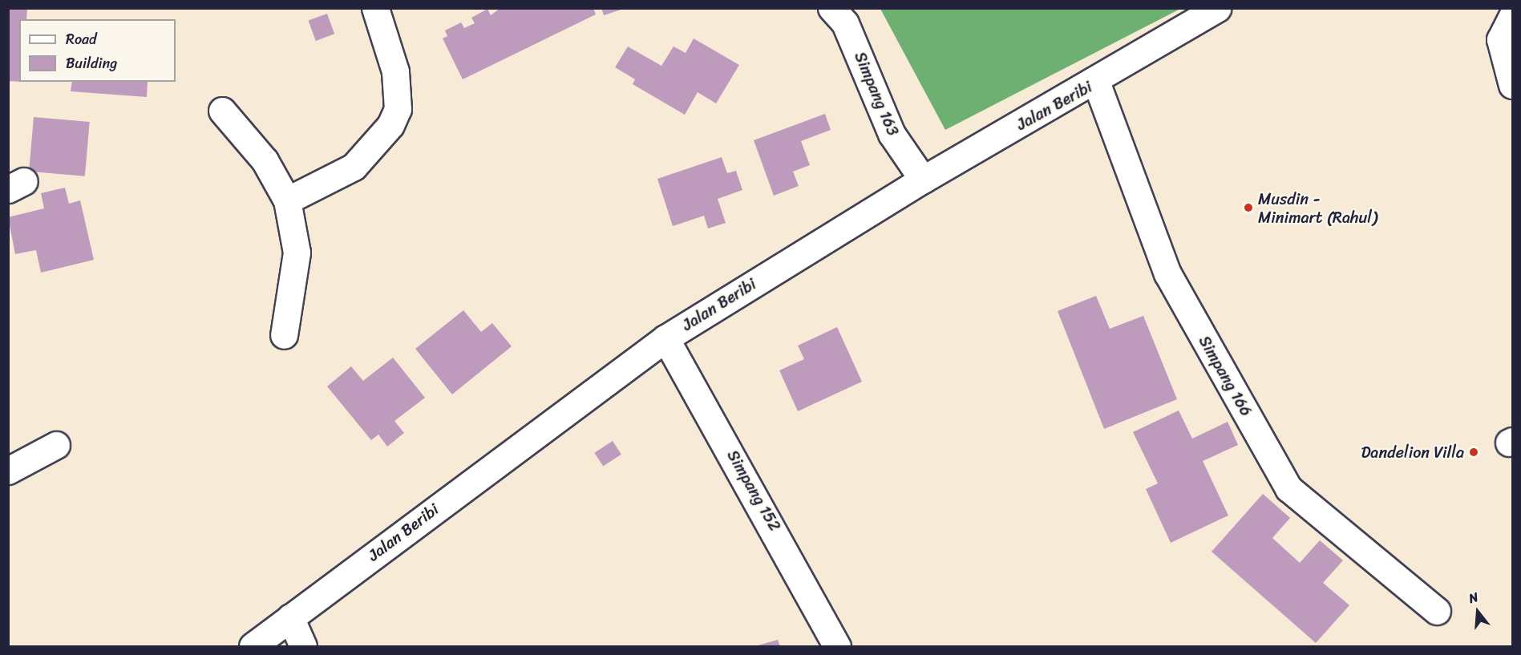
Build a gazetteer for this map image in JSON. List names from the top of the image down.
{
  "streets": {
    "street": [
      "Simpang 163",
      "Jalan Beribi",
      "Simpang 166",
      "Simpang 152"
    ]
  },
  "crossings": [
    ["Simpang 163", "Jalan Beribi"],
    ["Jalan Beribi", "Simpang 166"],
    ["Jalan Beribi", "Simpang 152"]
  ],
  "places": ["Musdin - Minimart (Rahul)", "Dandelion Villa"],
  "legend": ["Road", "Building"],
  "north": "top"
}
